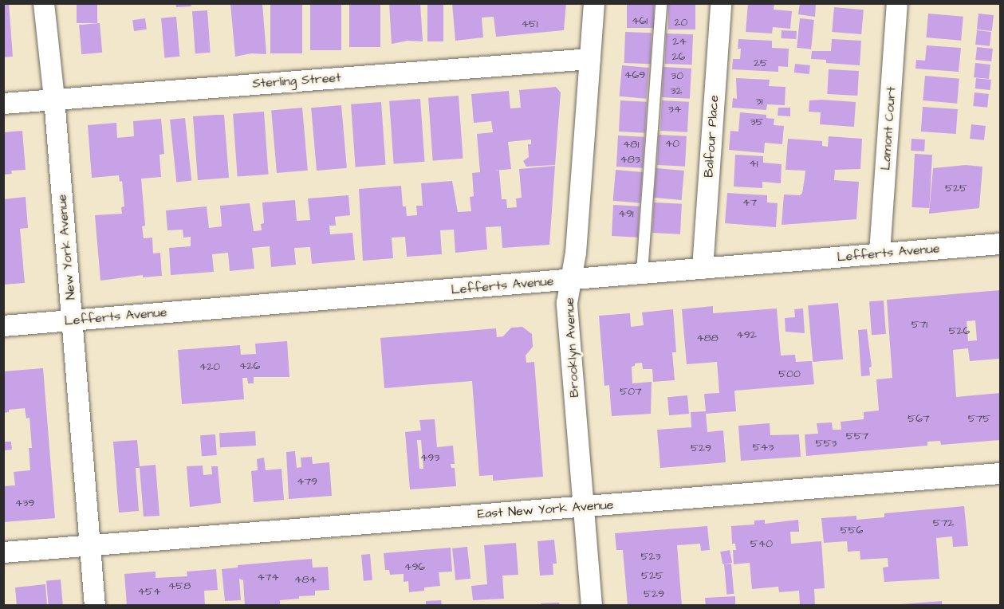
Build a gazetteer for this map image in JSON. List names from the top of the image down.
{
  "streets": {
    "street": [
      "Sterling Street",
      "Lamont Court",
      "Balfour Place",
      "New York Avenue",
      "Lefferts Avenue",
      "Brooklyn Avenue",
      "East New York Avenue"
    ]
  },
  "crossings": [
    ["Sterling Street", "New York Avenue"],
    ["Sterling Street", "Brooklyn Avenue"],
    ["Lamont Court", "Lefferts Avenue"],
    ["Balfour Place", "Lefferts Avenue"],
    ["New York Avenue", "Lefferts Avenue"],
    ["New York Avenue", "East New York Avenue"],
    ["Lefferts Avenue", "Brooklyn Avenue"],
    ["Brooklyn Avenue", "East New York Avenue"]
  ],
  "house_numbers": [
    "461",
    "20",
    "451",
    "24",
    "26",
    "25",
    "469",
    "30",
    "32",
    "31",
    "34",
    "35",
    "40",
    "481",
    "483",
    "41",
    "525",
    "47",
    "491",
    "571",
    "526",
    "492",
    "488",
    "426",
    "420",
    "500",
    "507",
    "567",
    "575",
    "557",
    "553",
    "543",
    "529",
    "493",
    "479",
    "439",
    "572",
    "556",
    "540",
    "523",
    "496",
    "525",
    "474",
    "484",
    "458",
    "454",
    "529"
  ]
}
